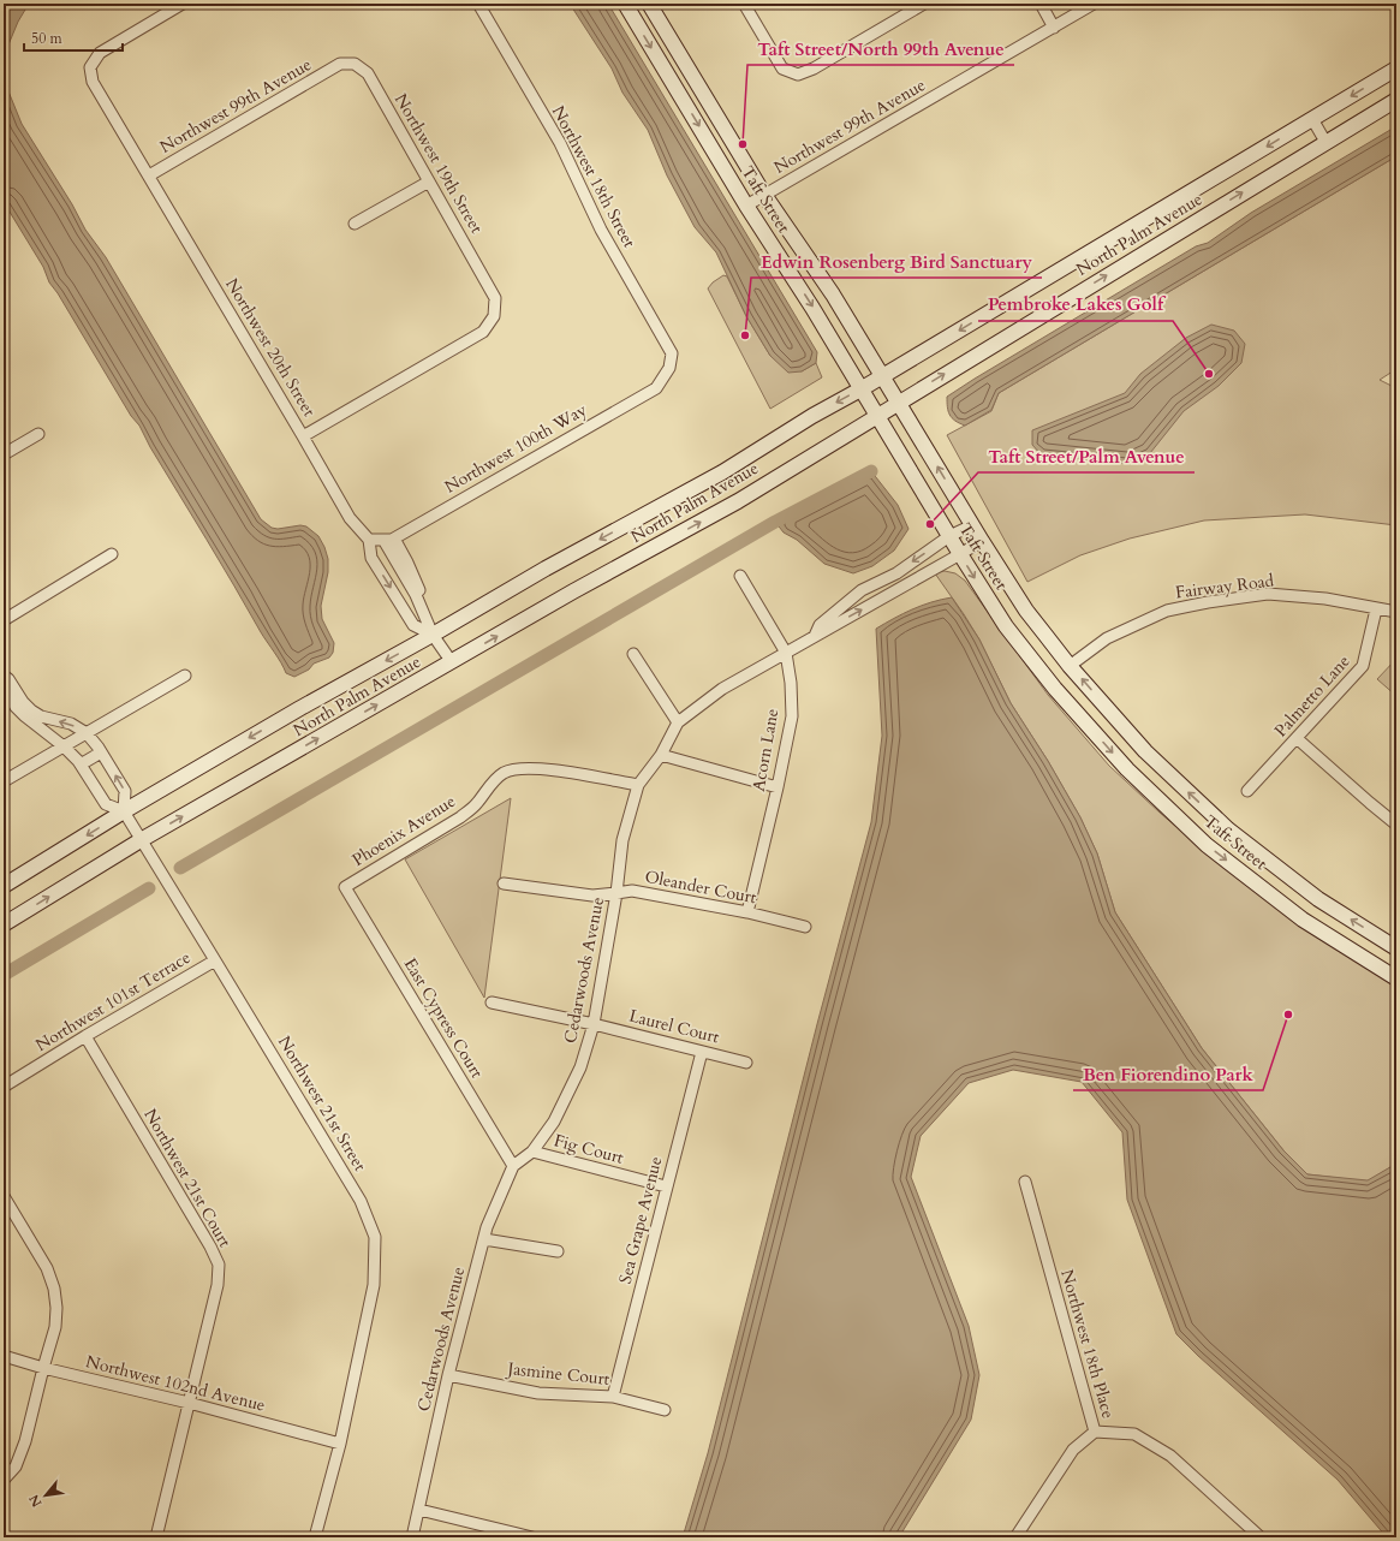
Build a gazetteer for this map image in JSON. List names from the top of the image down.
{
  "streets": {
    "main road": ["Taft Street", "North Palm Avenue"],
    "street": [
      "Northwest 99th Avenue",
      "Northwest 19th Street",
      "Northwest 18th Street",
      "Northwest 20th Street",
      "Northwest 100th Way",
      "Fairway Road",
      "Palmetto Lane",
      "Acorn Lane",
      "Phoenix Avenue",
      "Oleander Court",
      "Cedarwoods Avenue",
      "Northwest 101st Terrace",
      "East Cypress Court",
      "Laurel Court",
      "Northwest 21st Street",
      "Fig Court",
      "Northwest 21st Court",
      "Sea Grape Avenue",
      "Northwest 18th Place",
      "Jasmine Court",
      "Northwest 102nd Avenue"
    ]
  },
  "crossings": [
    ["Northwest 99th Avenue", "Northwest 19th Street"],
    ["Northwest 99th Avenue", "Taft Street"],
    ["Northwest 99th Avenue", "Northwest 20th Street"],
    ["Northwest 19th Street", "Northwest 20th Street"],
    ["Northwest 18th Street", "Northwest 100th Way"],
    ["Taft Street", "North Palm Avenue"],
    ["Taft Street", "Fairway Road"],
    ["Taft Street", "Cedarwoods Avenue"],
    ["North Palm Avenue", "Northwest 20th Street"],
    ["North Palm Avenue", "Northwest 21st Street"],
    ["Northwest 20th Street", "Northwest 100th Way"],
    ["Fairway Road", "Palmetto Lane"],
    ["Acorn Lane", "Oleander Court"],
    ["Acorn Lane", "Cedarwoods Avenue"],
    ["Phoenix Avenue", "Cedarwoods Avenue"],
    ["Phoenix Avenue", "East Cypress Court"],
    ["Oleander Court", "Cedarwoods Avenue"],
    ["Cedarwoods Avenue", "East Cypress Court"],
    ["Cedarwoods Avenue", "Laurel Court"],
    ["Cedarwoods Avenue", "Fig Court"],
    ["Cedarwoods Avenue", "Jasmine Court"],
    ["Northwest 101st Terrace", "Northwest 21st Street"],
    ["Northwest 101st Terrace", "Northwest 21st Court"],
    ["Laurel Court", "Sea Grape Avenue"],
    ["Northwest 21st Street", "Northwest 102nd Avenue"],
    ["Fig Court", "Sea Grape Avenue"],
    ["Northwest 21st Court", "Northwest 102nd Avenue"],
    ["Sea Grape Avenue", "Jasmine Court"]
  ],
  "places": [
    "Taft Street/North 99th Avenue",
    "Edwin Rosenberg Bird Sanctuary",
    "Pembroke Lakes Golf",
    "Taft Street/Palm Avenue",
    "Ben Fiorendino Park"
  ],
  "scale_bar": "50 m",
  "north": "bottom left"
}
